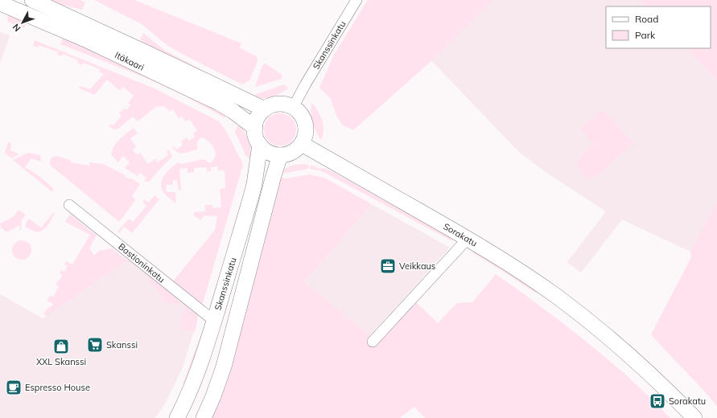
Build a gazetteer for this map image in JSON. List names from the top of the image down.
{
  "streets": {
    "street": [
      "Skanssinkatu",
      "Itäkaari",
      "Sorakatu",
      "Bastioninkatu"
    ]
  },
  "crossings": [
    ["Skanssinkatu", "Itäkaari"],
    ["Skanssinkatu", "Sorakatu"],
    ["Skanssinkatu", "Bastioninkatu"],
    ["Itäkaari", "Sorakatu"]
  ],
  "places": {
    "office": ["Veikkaus"],
    "supermarket": ["Skanssi"],
    "shop": ["XXL Skanssi"],
    "cafe": ["Espresso House"],
    "bus stop": ["Sorakatu"]
  },
  "legend": ["Road", "Park"],
  "north": "bottom left"
}
